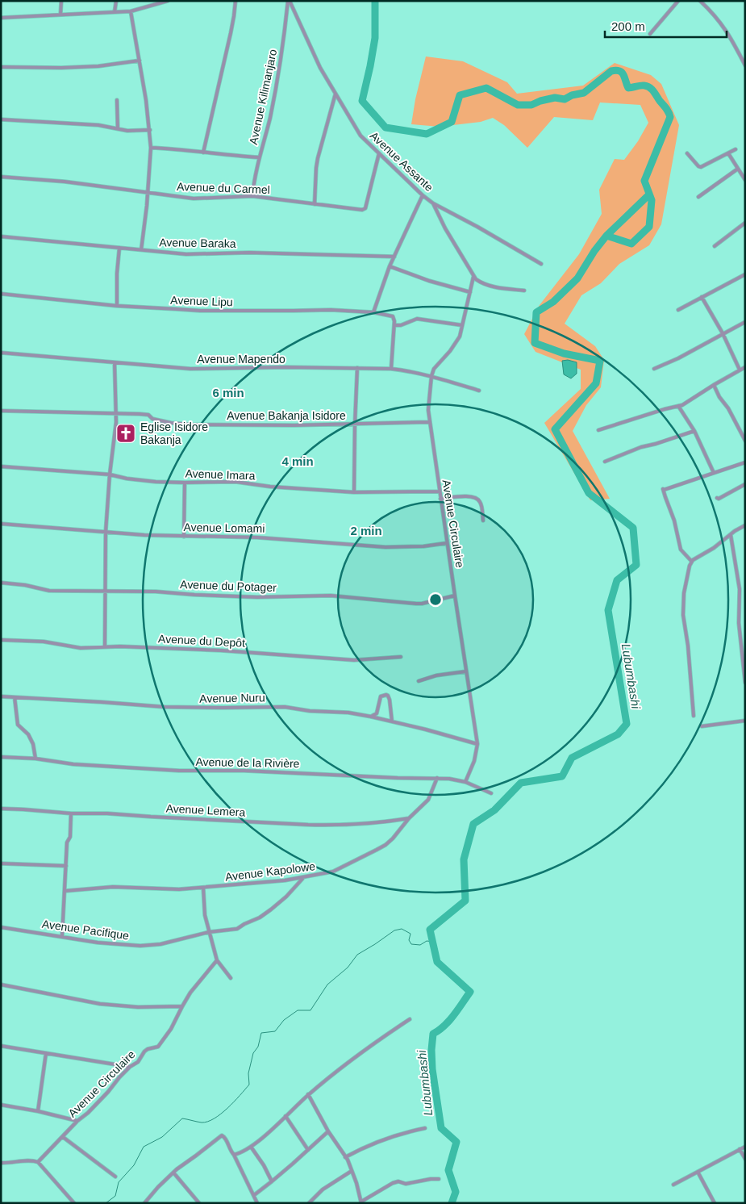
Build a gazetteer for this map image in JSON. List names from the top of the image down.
{
  "streets": {
    "street": [
      "Avenue Kilimanjaro",
      "Avenue Assante",
      "Avenue du Carmel",
      "Avenue Baraka",
      "Avenue Lipu",
      "Avenue Mapendo",
      "Avenue Bakanja Isidore",
      "Avenue Imara",
      "Avenue Circulaire",
      "Avenue Lomami",
      "Avenue du Potager",
      "Avenue du Depôt",
      "Avenue Nuru",
      "Avenue de la Rivière",
      "Avenue Lemera",
      "Avenue Kapolowe",
      "Avenue Pacifique"
    ]
  },
  "crossings": [
    ["Avenue Kilimanjaro", "Avenue Assante"],
    ["Avenue Kilimanjaro", "Avenue du Carmel"],
    ["Avenue Assante", "Avenue du Carmel"],
    ["Avenue Mapendo", "Avenue Circulaire"],
    ["Avenue Bakanja Isidore", "Avenue Circulaire"],
    ["Avenue Imara", "Avenue Circulaire"],
    ["Avenue Circulaire", "Avenue Lomami"],
    ["Avenue Circulaire", "Avenue du Potager"],
    ["Avenue Circulaire", "Avenue de la Rivière"],
    ["Avenue de la Rivière", "Avenue Kapolowe"],
    ["Avenue Lemera", "Avenue Kapolowe"],
    ["Avenue Kapolowe", "Avenue Pacifique"]
  ],
  "water": ["Lubumbashi"],
  "places": {
    "church": ["Eglise Isidore Bakanja"]
  },
  "scale_bar": "200 m",
  "rings": ["6 min", "4 min", "2 min"]
}
